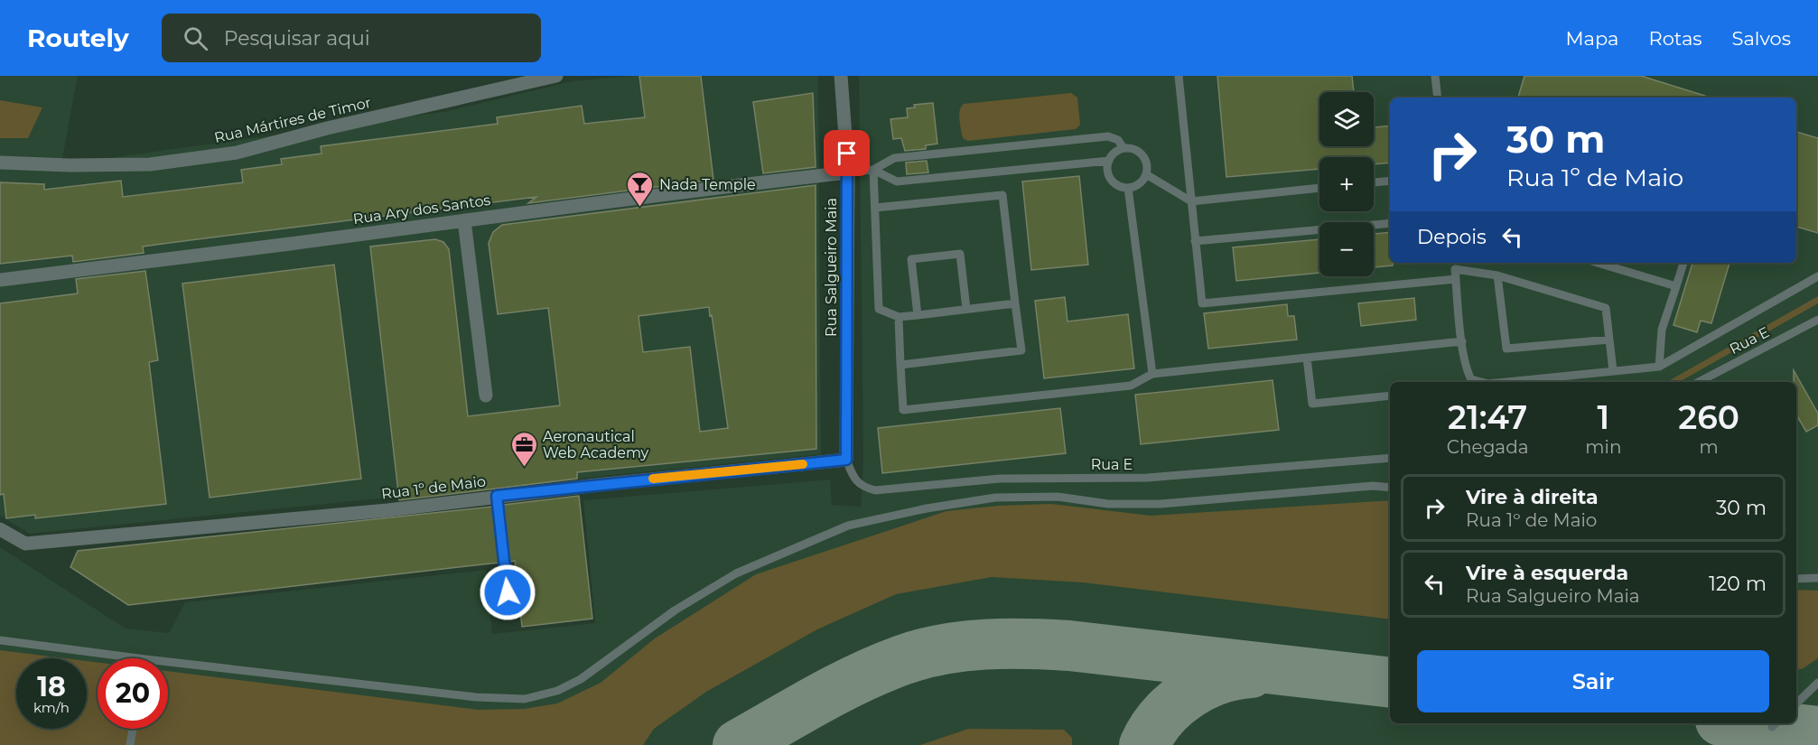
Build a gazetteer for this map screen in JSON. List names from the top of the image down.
{
  "streets": {
    "street": [
      "Rua Mártires de Timor",
      "Rua Ary dos Santos",
      "Rua Salgueiro Maia",
      "Rua 1º de Maio"
    ],
    "lane": ["Rua E"]
  },
  "crossings": [
    ["Rua Ary dos Santos", "Rua Salgueiro Maia"],
    ["Rua Salgueiro Maia", "Rua E"],
    ["Rua Salgueiro Maia", "Rua 1º de Maio"],
    ["Rua E", "Rua 1º de Maio"]
  ],
  "places": {
    "bar": ["Nada Temple"],
    "office": ["Aeronautical Web Academy"]
  },
  "page": {
    "header": "Routely",
    "search": "Pesquisar aqui",
    "nav": ["Mapa", "Rotas", "Salvos"],
    "map_buttons": ["+", "−"],
    "turn": ["30 m", "Rua 1º de Maio"],
    "then": "Depois",
    "eta": [
      "21:47",
      "Chegada",
      "1",
      "min",
      "260",
      "m"
    ],
    "list": [
      {
        "name": "Vire à direita",
        "note": "Rua 1º de Maio",
        "value": "30 m"
      },
      {
        "name": "Vire à esquerda",
        "note": "Rua Salgueiro Maia",
        "value": "120 m"
      }
    ],
    "buttons": "Sair",
    "speed": "18 km/h",
    "limit": "20"
  }
}
